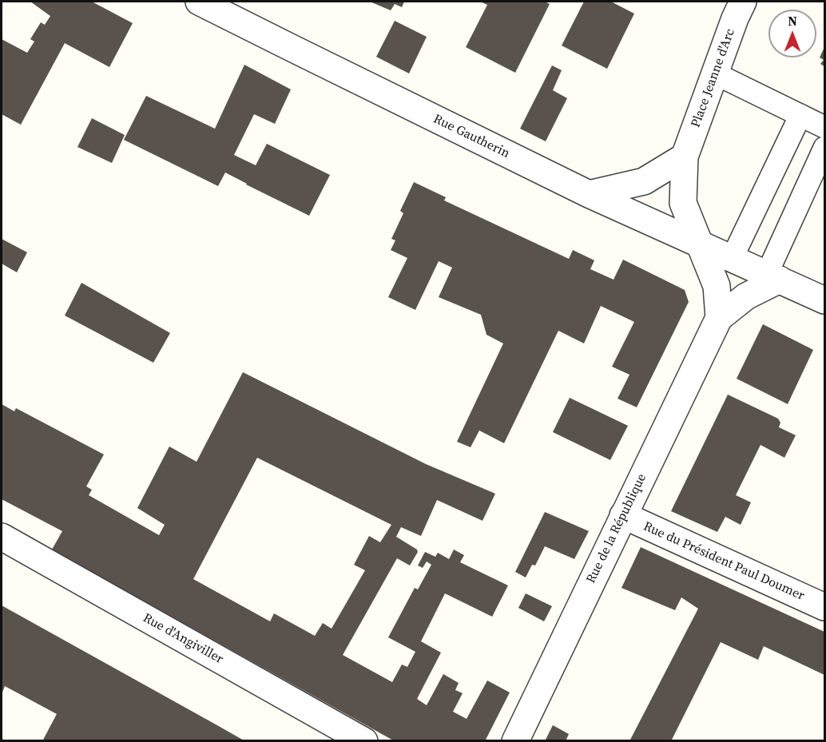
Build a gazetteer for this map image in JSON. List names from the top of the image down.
{
  "streets": {
    "street": [
      "Place Jeanne d'Arc",
      "Rue Gautherin",
      "Rue de la République",
      "Rue du Président Paul Doumer",
      "Rue d'Angiviller"
    ]
  },
  "crossings": [
    ["Place Jeanne d'Arc", "Rue Gautherin"],
    ["Rue Gautherin", "Rue de la République"],
    ["Rue de la République", "Rue du Président Paul Doumer"]
  ],
  "north": "top"
}
